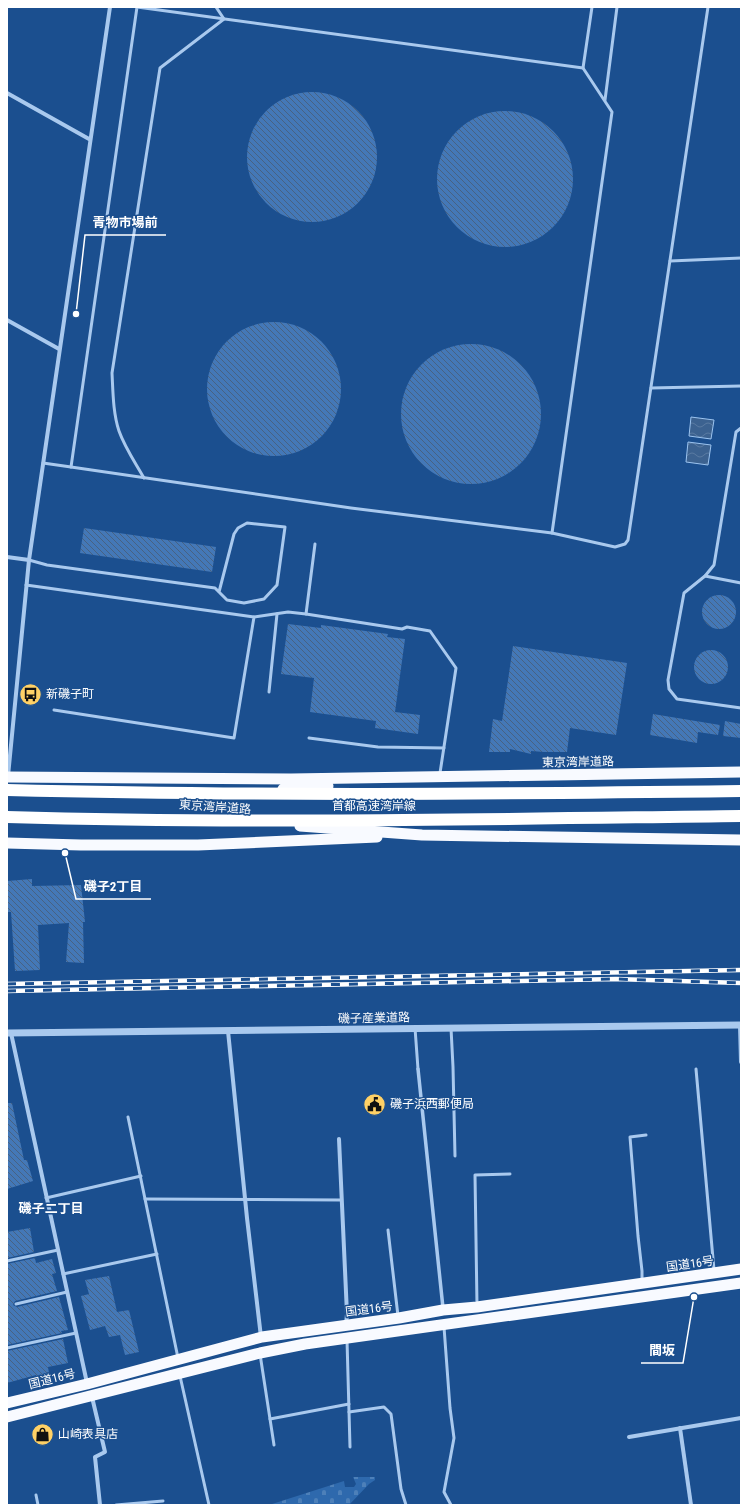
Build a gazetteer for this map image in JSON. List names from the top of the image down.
{
  "streets": {
    "highway": ["東京湾岸道路", "首都高速湾岸線", "国道16号"],
    "street": ["磯子産業道路"]
  },
  "districts": ["磯子二丁目"],
  "places": {
    "other": ["青物市場前", "磯子2丁目", "間坂"],
    "bus stop": ["新磯子町"],
    "public building": ["磯子浜西郵便局"],
    "shop": ["山崎表具店"]
  }
}
